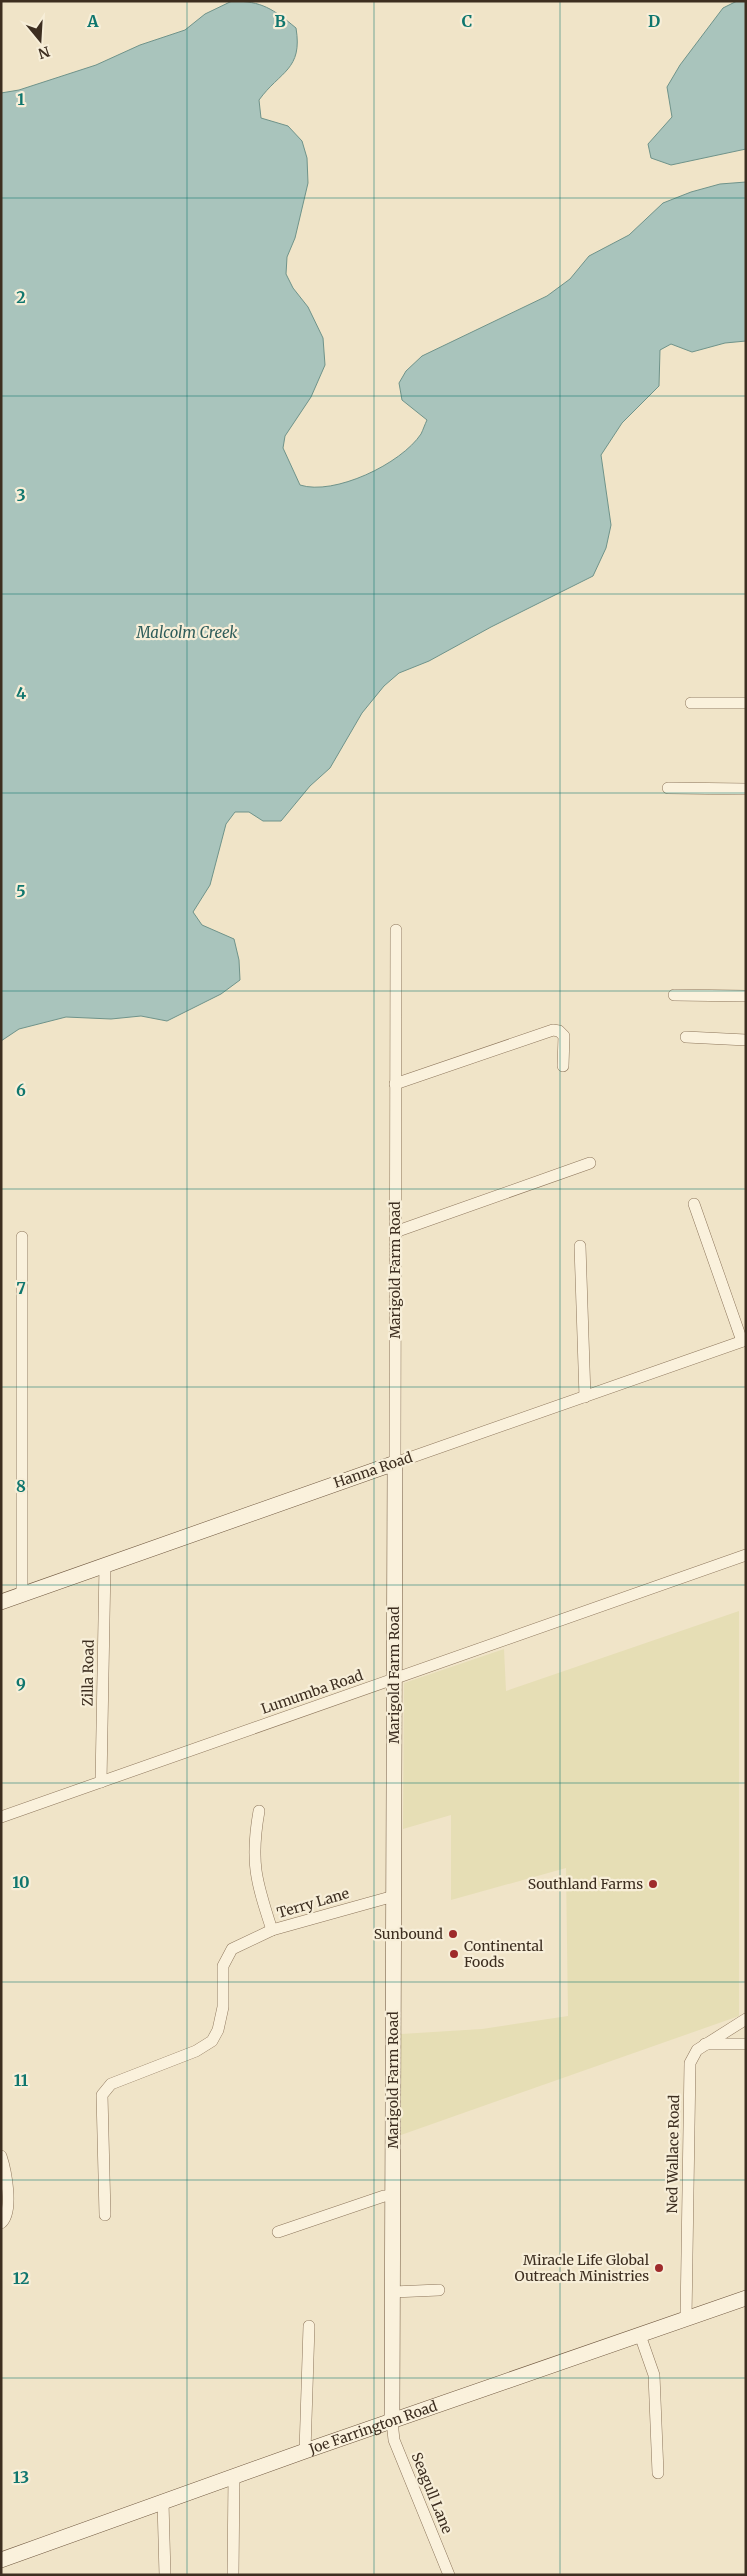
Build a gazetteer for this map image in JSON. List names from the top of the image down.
{
  "streets": {
    "street": [
      "Marigold Farm Road",
      "Hanna Road",
      "Zilla Road",
      "Lumumba Road",
      "Terry Lane",
      "Ned Wallace Road",
      "Joe Farrington Road",
      "Seagull Lane"
    ]
  },
  "crossings": [
    ["Marigold Farm Road", "Hanna Road"],
    ["Marigold Farm Road", "Lumumba Road"],
    ["Marigold Farm Road", "Terry Lane"],
    ["Marigold Farm Road", "Joe Farrington Road"],
    ["Marigold Farm Road", "Seagull Lane"],
    ["Hanna Road", "Zilla Road"],
    ["Zilla Road", "Lumumba Road"],
    ["Ned Wallace Road", "Joe Farrington Road"],
    ["Joe Farrington Road", "Seagull Lane"]
  ],
  "water": ["Malcolm Creek"],
  "places": [
    "Southland Farms",
    "Sunbound",
    "Continental Foods",
    "Miracle Life Global Outreach Ministries"
  ],
  "north": "bottom",
  "grid": {
    "columns": [
      "A",
      "B",
      "C",
      "D"
    ],
    "rows": [
      "1",
      "2",
      "3",
      "4",
      "5",
      "6",
      "7",
      "8",
      "9",
      "10",
      "11",
      "12",
      "13"
    ]
  }
}
